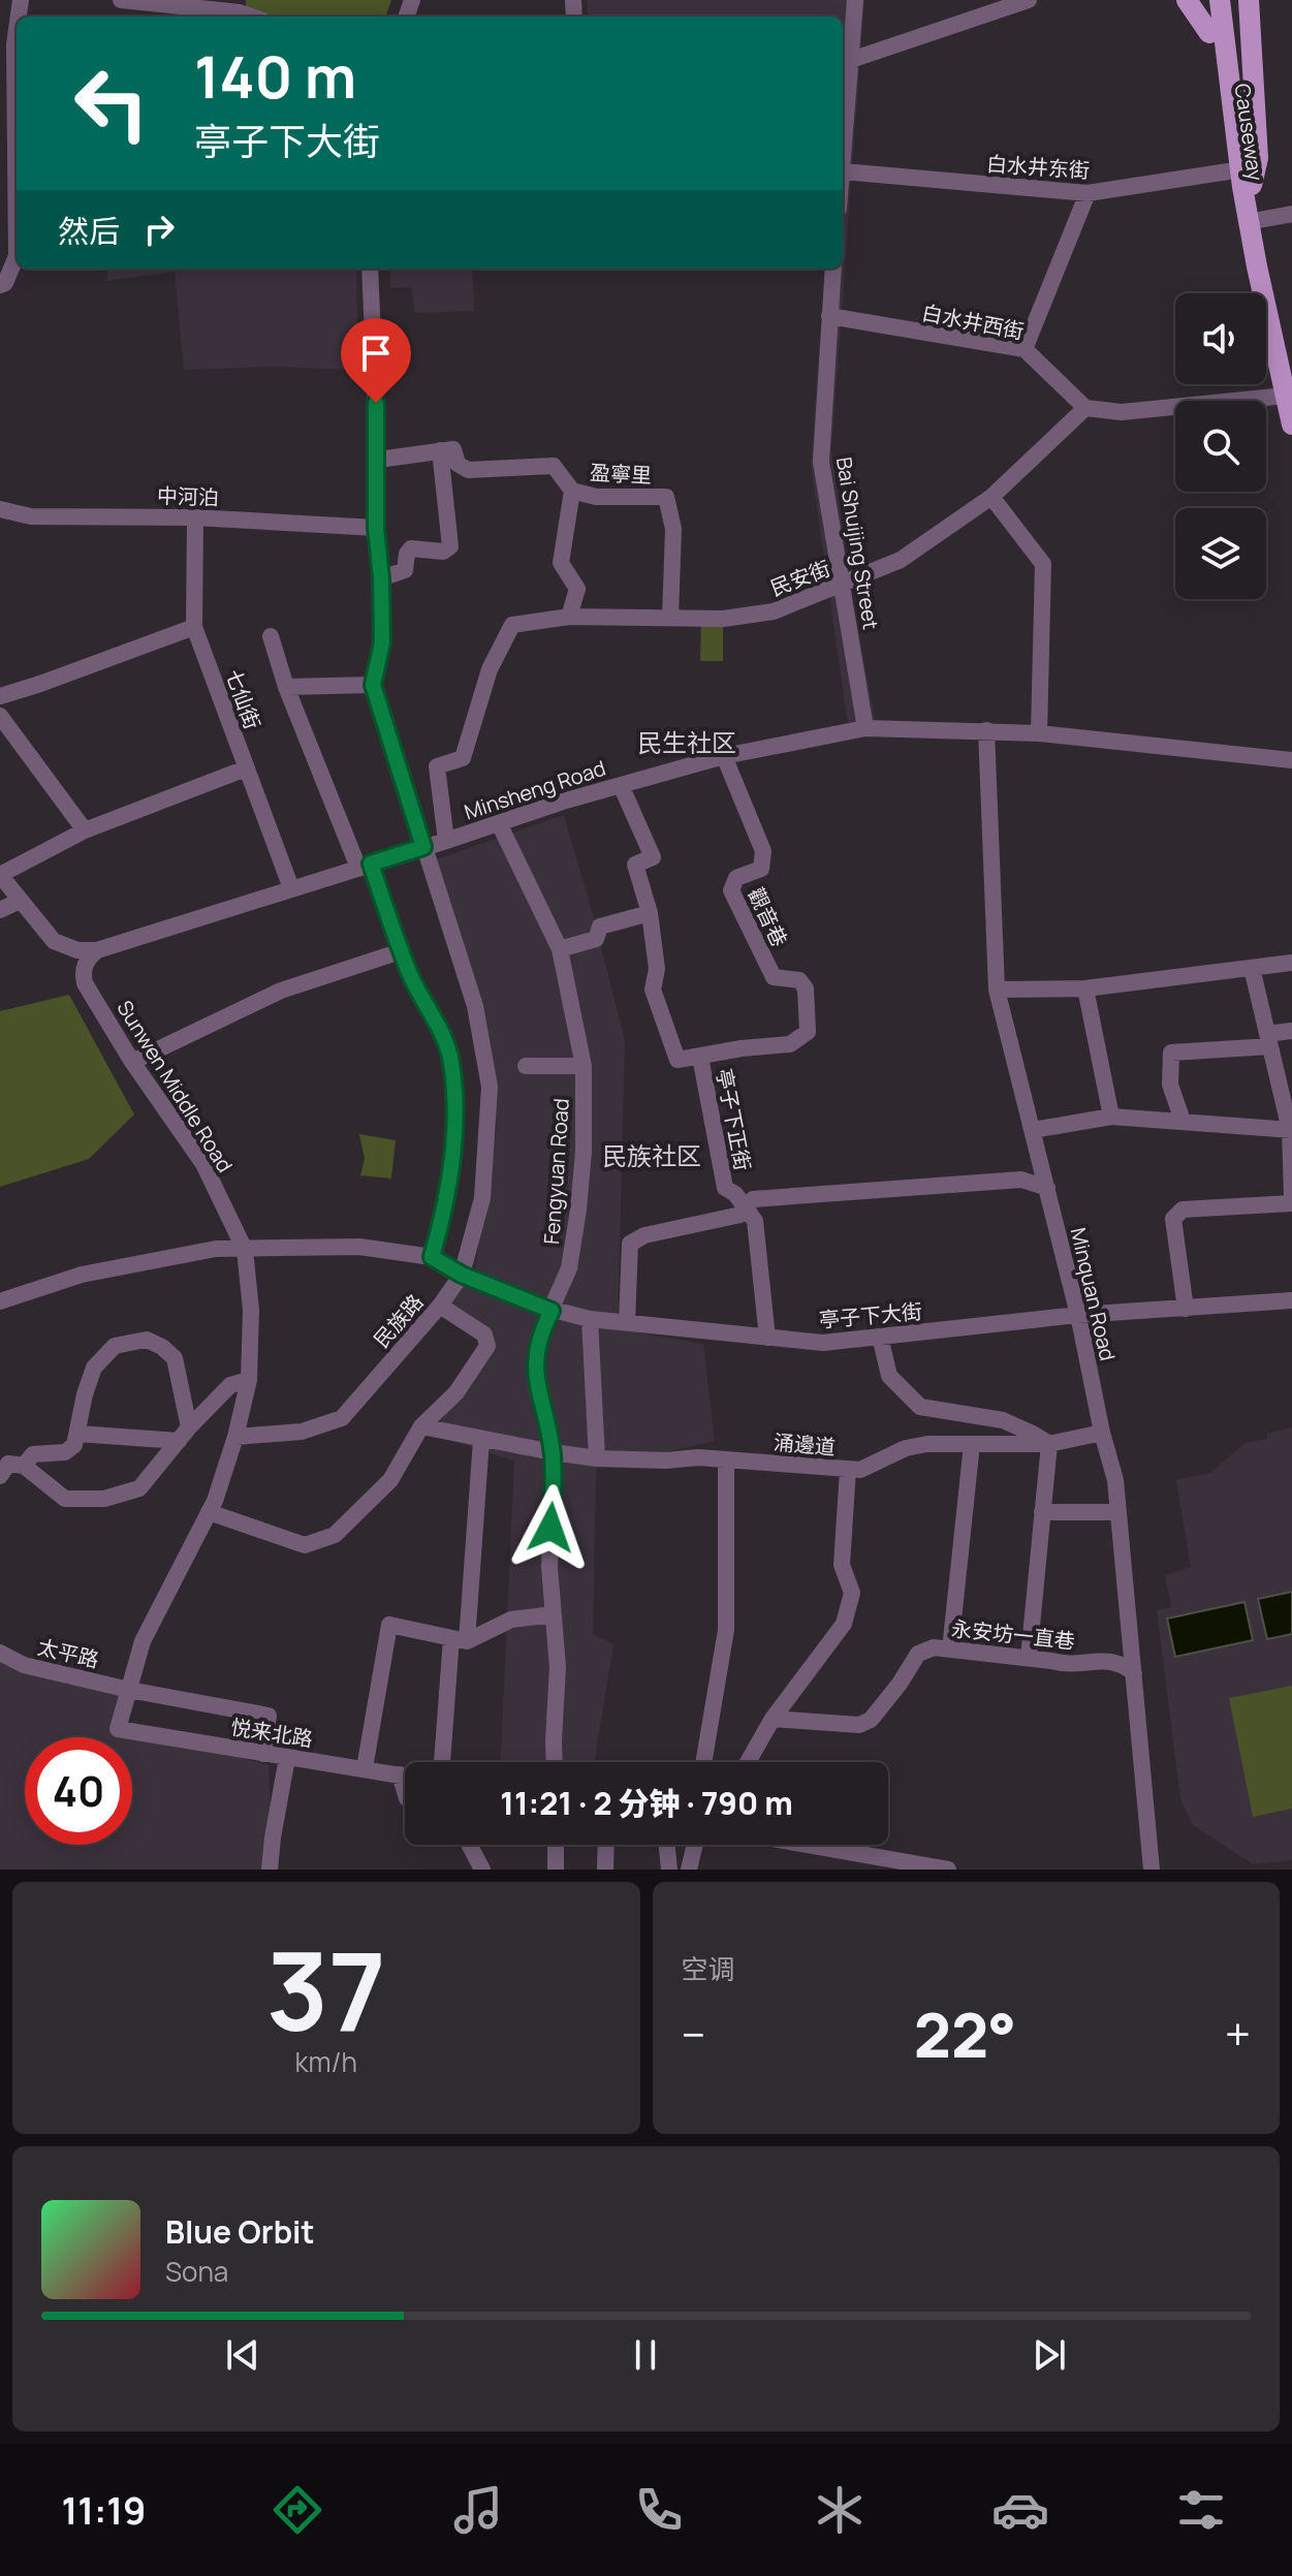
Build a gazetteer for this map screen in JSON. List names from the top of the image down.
{
  "streets": {
    "main road": ["Causeway"],
    "street": [
      "白水井东街",
      "白水井西街",
      "盈寧里",
      "中河泊",
      "Bai Shuijing Street",
      "民安街",
      "七仙街",
      "Minsheng Road",
      "觀音巷",
      "Sunwen Middle Road",
      "亭子下正街",
      "Fengyuan Road",
      "Minquan Road",
      "亭子下大街",
      "民族路",
      "涌邊道",
      "永安坊一直巷",
      "太平路",
      "悦来北路"
    ]
  },
  "crossings": [
    ["Causeway", "白水井东街"],
    ["白水井西街", "Bai Shuijing Street"],
    ["白水井西街", "民安街"],
    ["盈寧里", "民安街"],
    ["中河泊", "七仙街"],
    ["Bai Shuijing Street", "民安街"],
    ["Bai Shuijing Street", "Minsheng Road"],
    ["民安街", "Minsheng Road"],
    ["七仙街", "Minsheng Road"],
    ["Minsheng Road", "觀音巷"],
    ["Minsheng Road", "Sunwen Middle Road"],
    ["Minsheng Road", "亭子下正街"],
    ["Minsheng Road", "Fengyuan Road"],
    ["Minsheng Road", "Minquan Road"],
    ["Minsheng Road", "民族路"],
    ["觀音巷", "亭子下正街"],
    ["Sunwen Middle Road", "民族路"],
    ["Sunwen Middle Road", "太平路"],
    ["Sunwen Middle Road", "悦来北路"],
    ["亭子下正街", "亭子下大街"],
    ["Fengyuan Road", "亭子下大街"],
    ["Fengyuan Road", "涌邊道"],
    ["Minquan Road", "亭子下大街"],
    ["Minquan Road", "涌邊道"],
    ["Minquan Road", "永安坊一直巷"],
    ["亭子下大街", "民族路"],
    ["太平路", "悦来北路"]
  ],
  "districts": ["民生社区", "民族社区"],
  "page": {
    "turn": ["140 m", "亭子下大街"],
    "then": "然后",
    "limit": "40",
    "trip": "11:21 · 2 分钟 · 790 m",
    "tile": [
      ["37", "km/h"],
      "空调"
    ],
    "heat": ["−", "22°", "+"],
    "song": ["Blue Orbit", "Sona"],
    "tabs": "11:19"
  }
}
